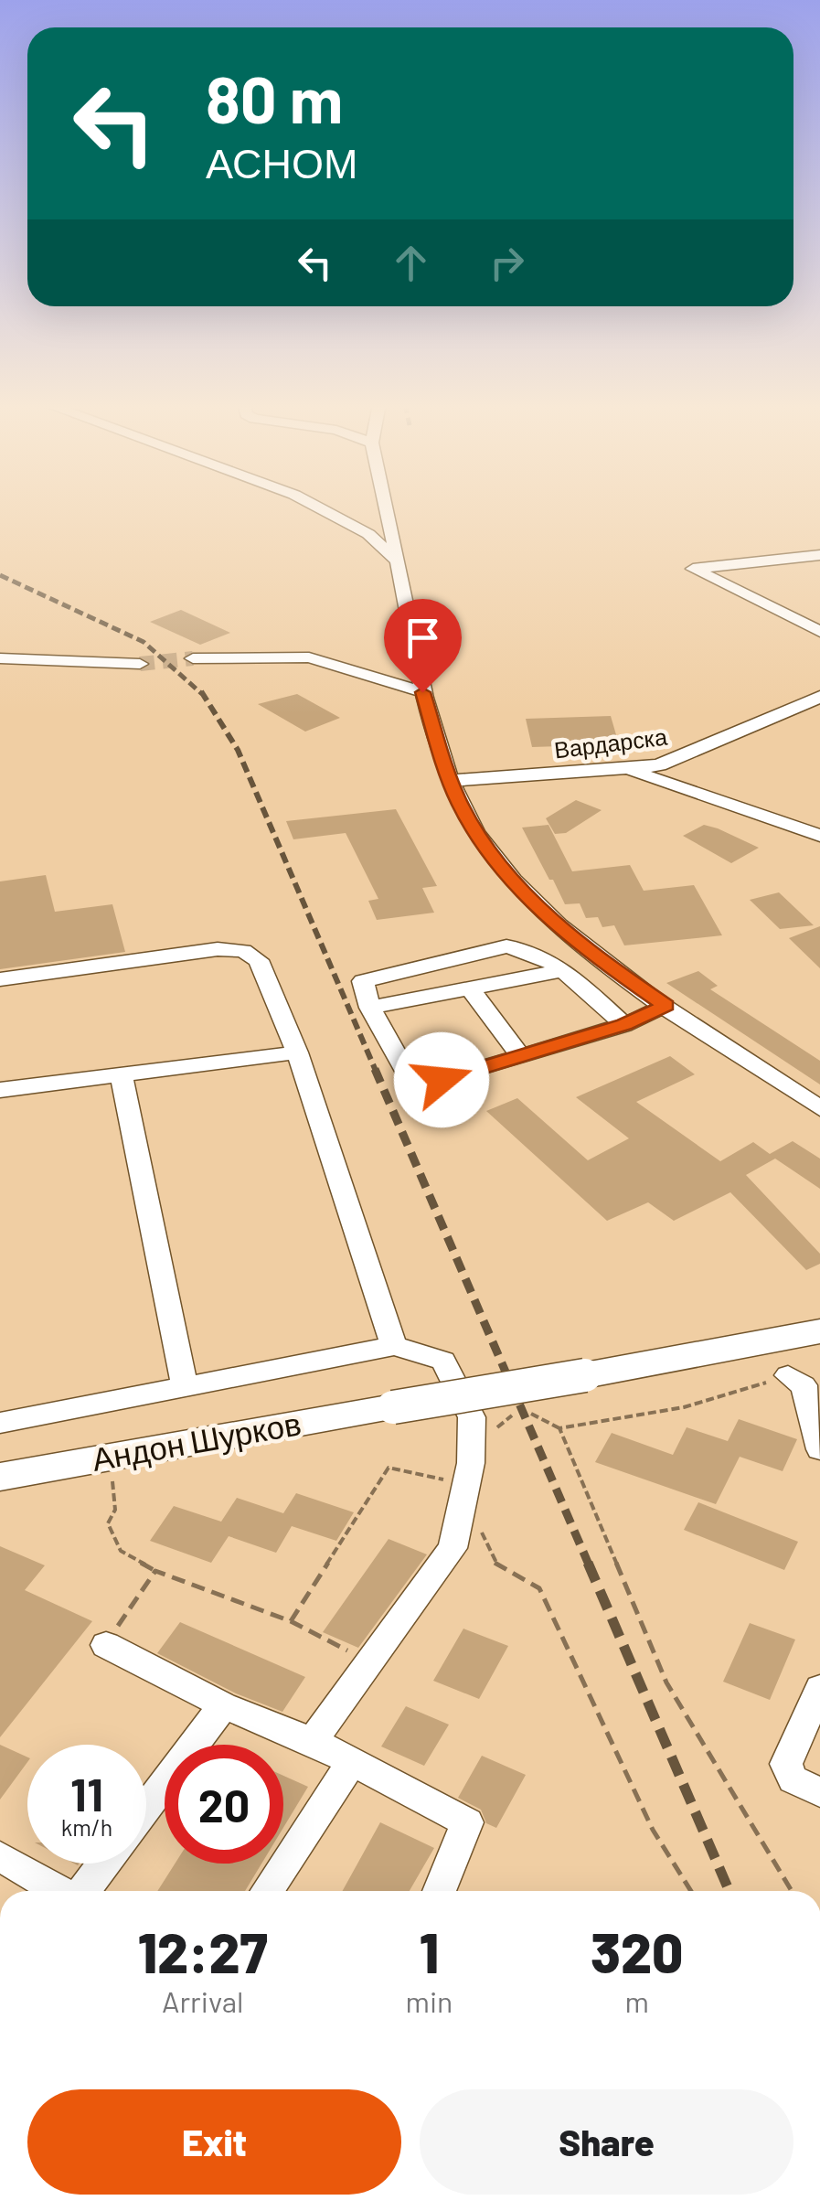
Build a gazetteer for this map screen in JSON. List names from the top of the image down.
{
  "streets": {
    "main road": ["Андон Шурков"],
    "street": ["Вардарска"]
  },
  "page": {
    "turn": ["80 m", "АСНОМ"],
    "speed": "11 km/h",
    "limit": "20",
    "eta": [
      "12:27",
      "Arrival",
      "1",
      "min",
      "320",
      "m"
    ],
    "buttons": ["Exit", "Share"]
  }
}
